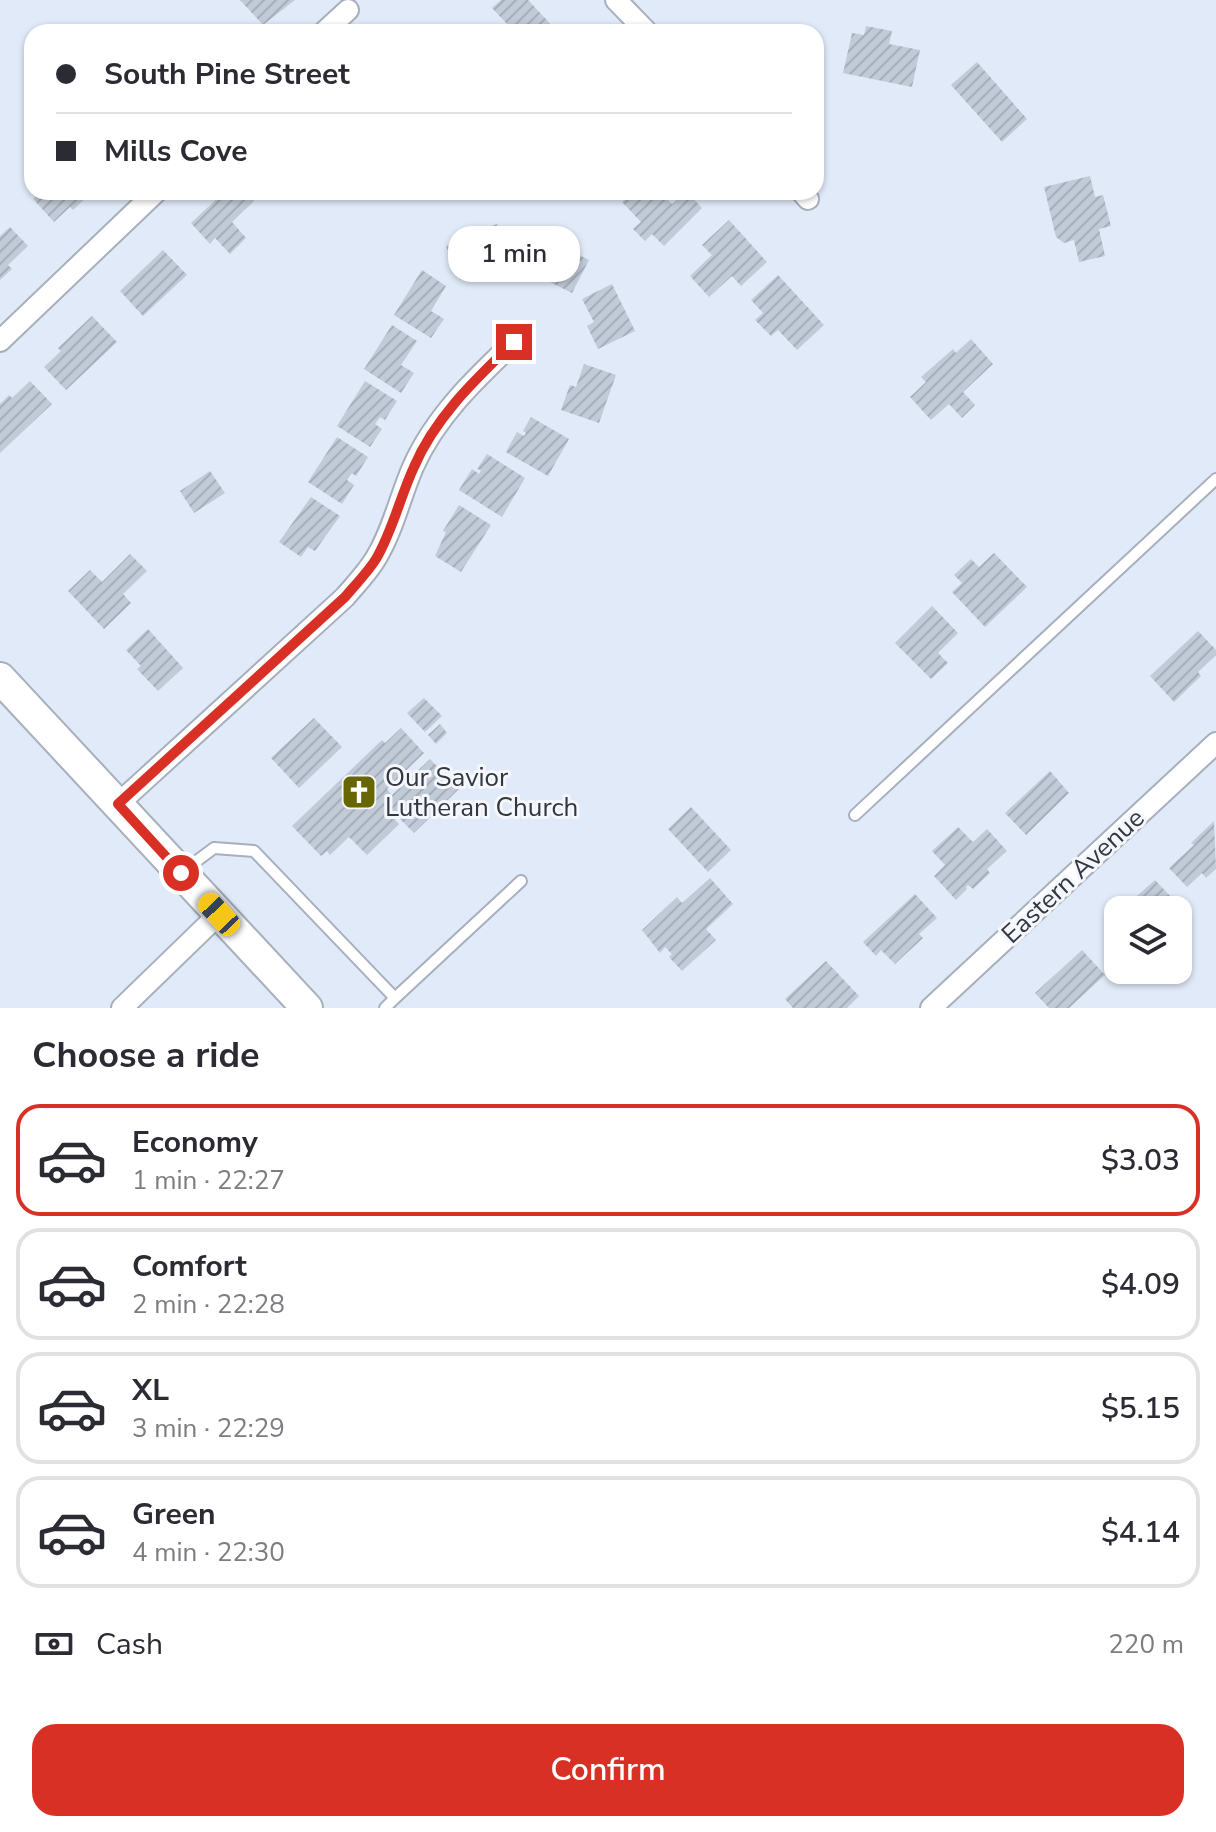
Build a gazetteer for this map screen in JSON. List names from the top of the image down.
{
  "streets": {
    "street": ["Eastern Avenue"]
  },
  "places": {
    "church": ["Our Savior Lutheran Church"]
  },
  "page": {
    "banner": ["South Pine Street", "Mills Cove"],
    "bubble": "1 min",
    "heading": "Choose a ride",
    "list": [
      {
        "name": "Economy",
        "note": "1 min · 22:27",
        "value": "$3.03"
      },
      {
        "name": "Comfort",
        "note": "2 min · 22:28",
        "value": "$4.09"
      },
      {
        "name": "XL",
        "note": "3 min · 22:29",
        "value": "$5.15"
      },
      {
        "name": "Green",
        "note": "4 min · 22:30",
        "value": "$4.14"
      }
    ],
    "pay": ["Cash", "220 m"],
    "buttons": "Confirm"
  }
}
